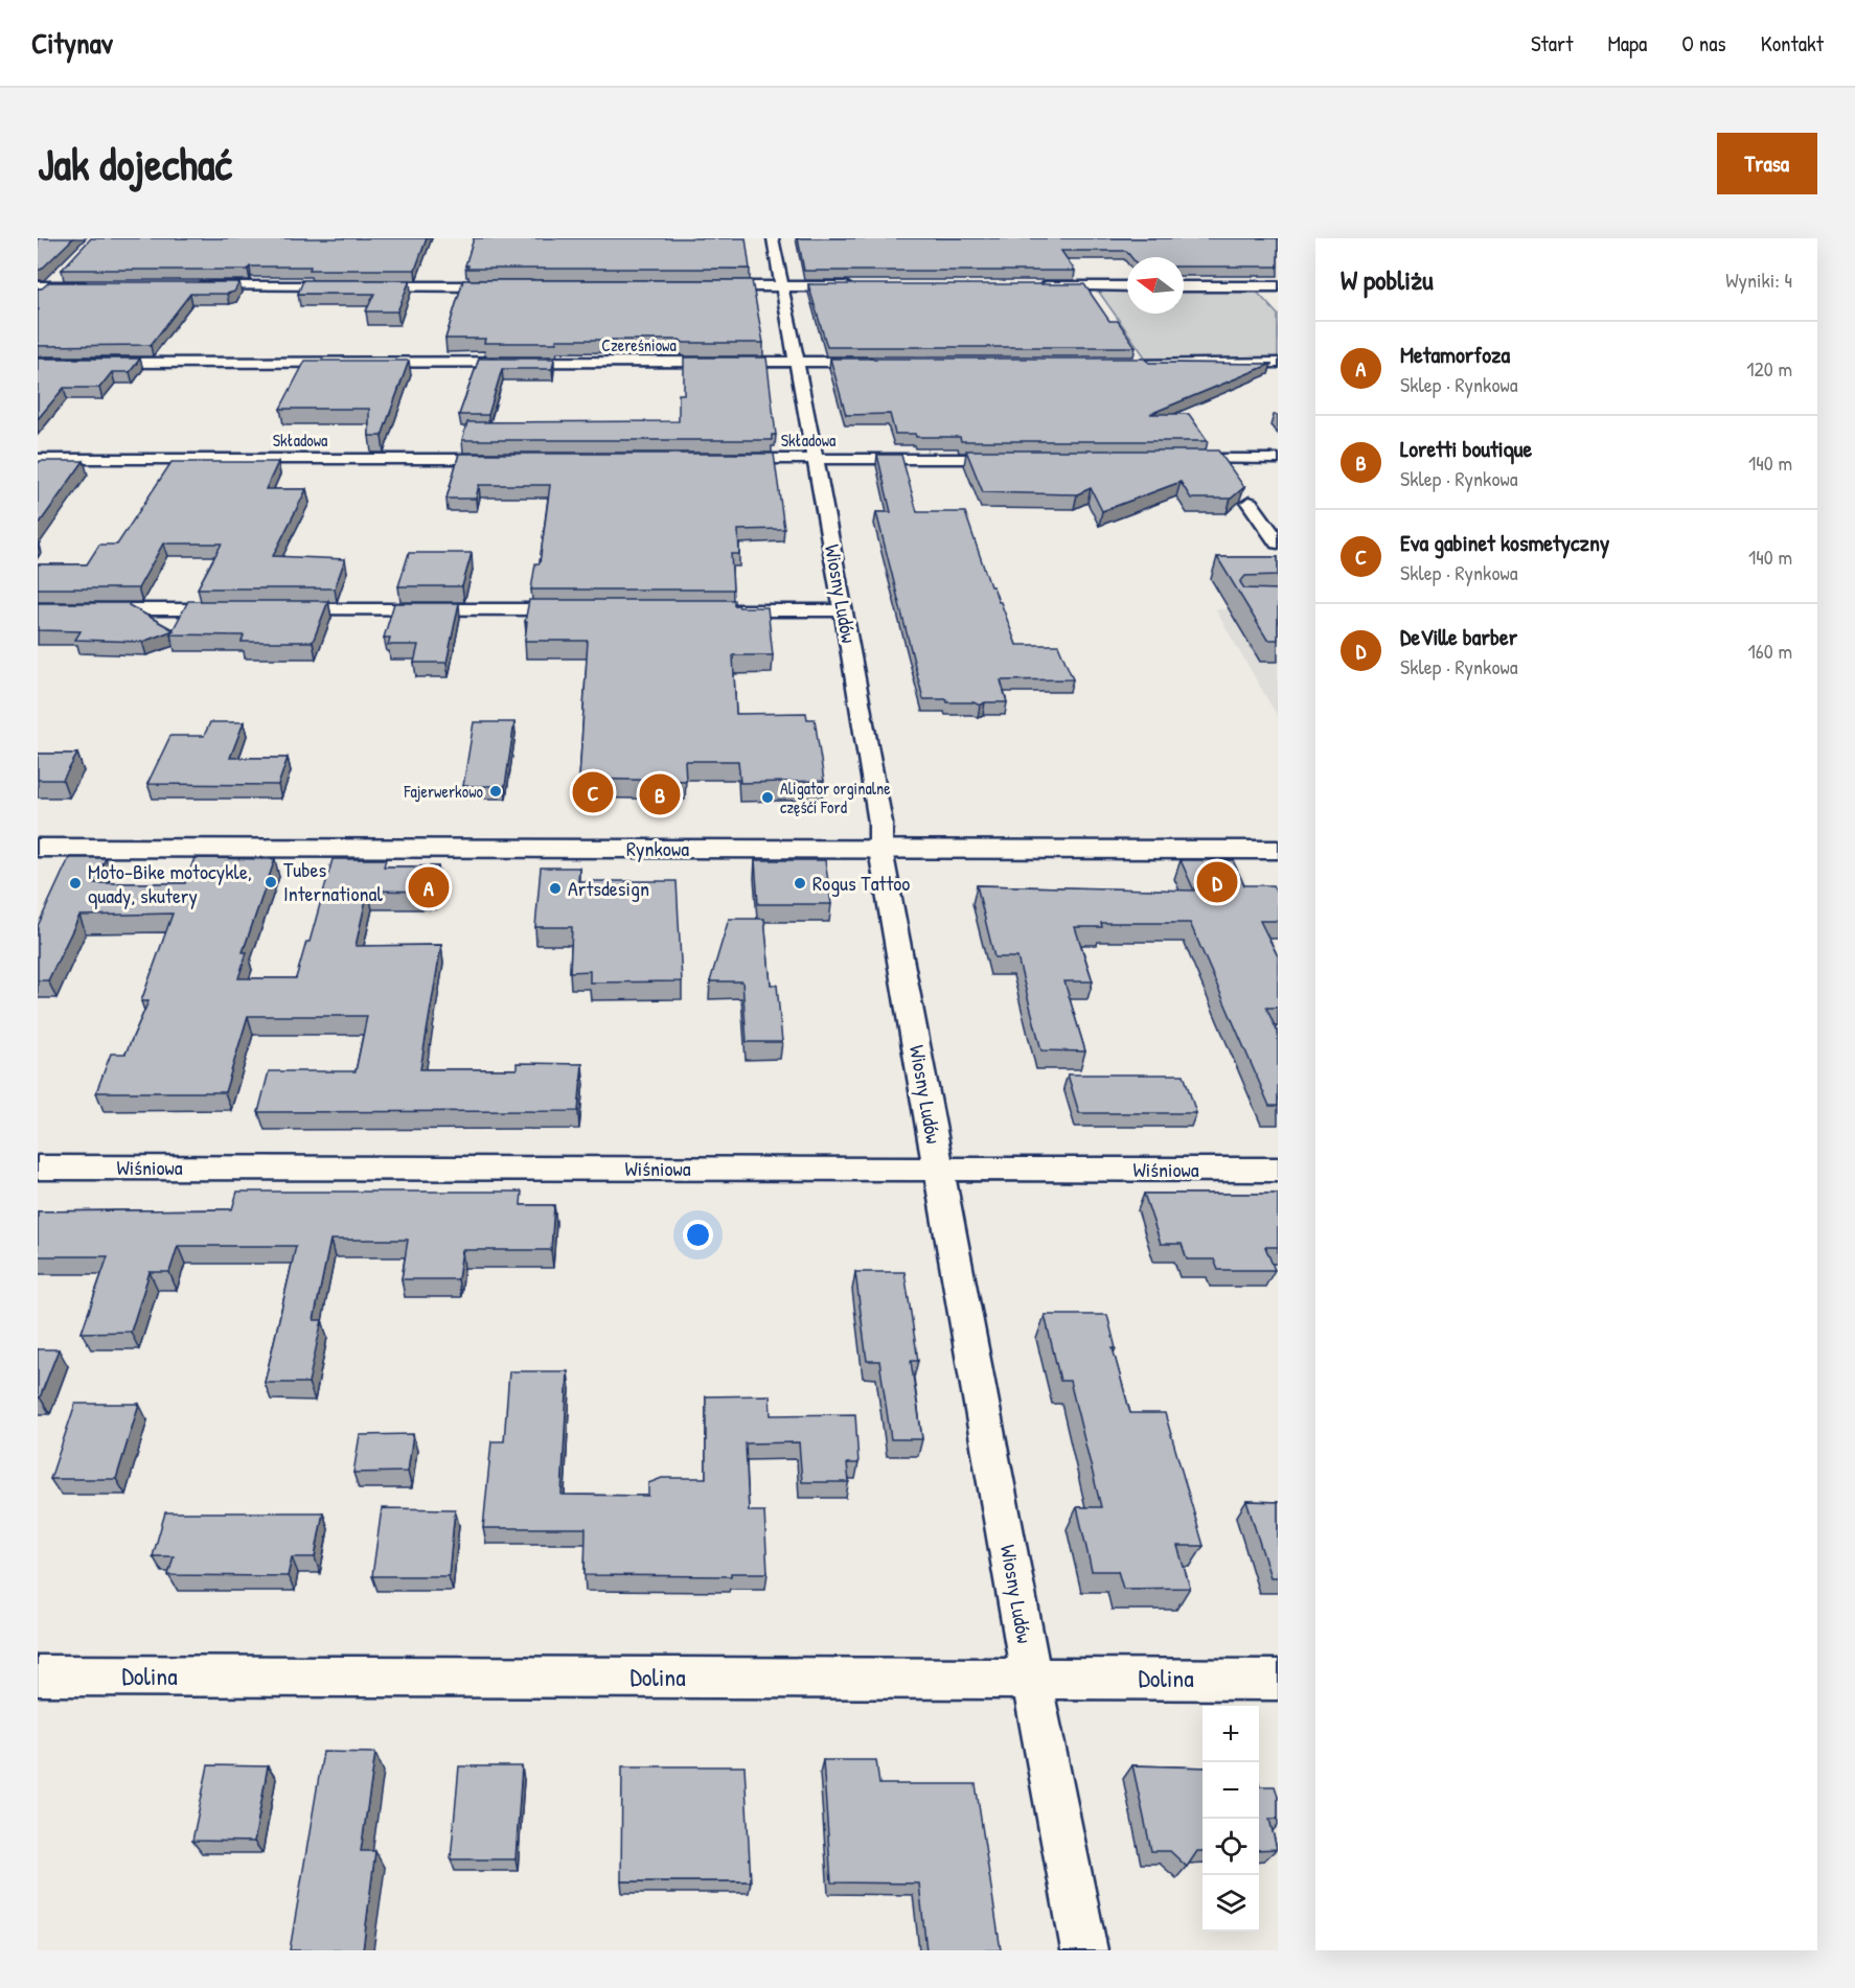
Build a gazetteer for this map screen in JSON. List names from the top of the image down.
{
  "streets": {
    "street": [
      "Czereśniowa",
      "Składowa",
      "Wiosny Ludów",
      "Rynkowa",
      "Wiśniowa",
      "Dolina"
    ]
  },
  "crossings": [
    ["Czereśniowa", "Wiosny Ludów"],
    ["Składowa", "Wiosny Ludów"],
    ["Wiosny Ludów", "Rynkowa"],
    ["Wiosny Ludów", "Wiśniowa"],
    ["Wiosny Ludów", "Dolina"]
  ],
  "places": [
    "Fajerwerkowo",
    "Aligator orginalne częśći Ford",
    "Tubes International",
    "Moto-Bike motocykle, quady, skutery",
    "Rogus Tattoo",
    "Artsdesign"
  ],
  "north": "left",
  "page": {
    "header": "Citynav",
    "nav": [
      "Start",
      "Mapa",
      "O nas",
      "Kontakt"
    ],
    "buttons": "Trasa",
    "title": "Jak dojechać",
    "heading": ["W pobliżu", "Wyniki: 4"],
    "list": [
      {
        "mark": "A",
        "name": "Metamorfoza",
        "note": "Sklep · Rynkowa",
        "value": "120 m"
      },
      {
        "mark": "B",
        "name": "Loretti boutique",
        "note": "Sklep · Rynkowa",
        "value": "140 m"
      },
      {
        "mark": "C",
        "name": "Eva gabinet kosmetyczny",
        "note": "Sklep · Rynkowa",
        "value": "140 m"
      },
      {
        "mark": "D",
        "name": "DeVille barber",
        "note": "Sklep · Rynkowa",
        "value": "160 m"
      }
    ],
    "pins": [
      "C",
      "B",
      "D",
      "A"
    ],
    "map_buttons": ["+", "−"]
  }
}
